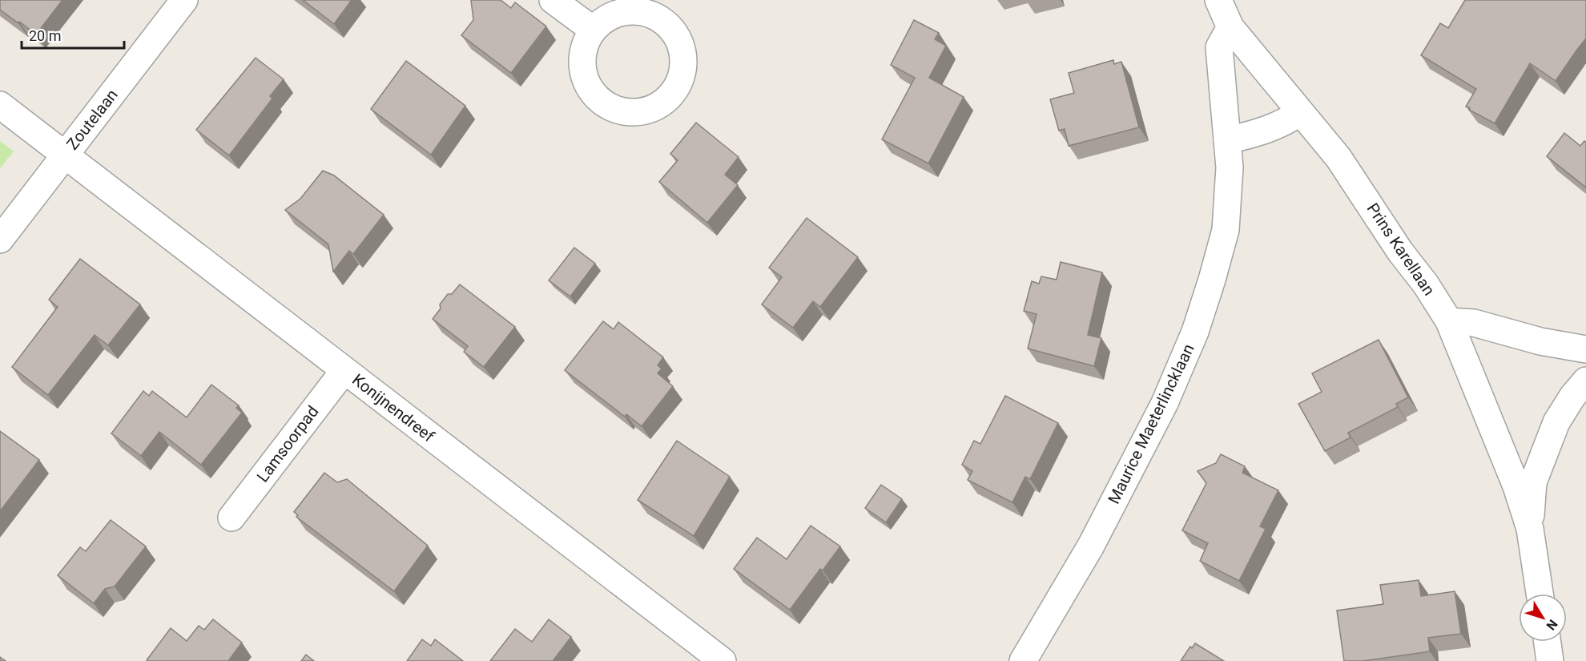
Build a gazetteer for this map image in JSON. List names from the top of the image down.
{
  "streets": {
    "street": [
      "Zoutelaan",
      "Prins Karellaan",
      "Konijnendreef",
      "Maurice Maeterlincklaan",
      "Lamsoorpad"
    ]
  },
  "crossings": [
    ["Zoutelaan", "Konijnendreef"],
    ["Prins Karellaan", "Maurice Maeterlincklaan"],
    ["Konijnendreef", "Lamsoorpad"]
  ],
  "scale_bar": "20 m",
  "north": "bottom right"
}
